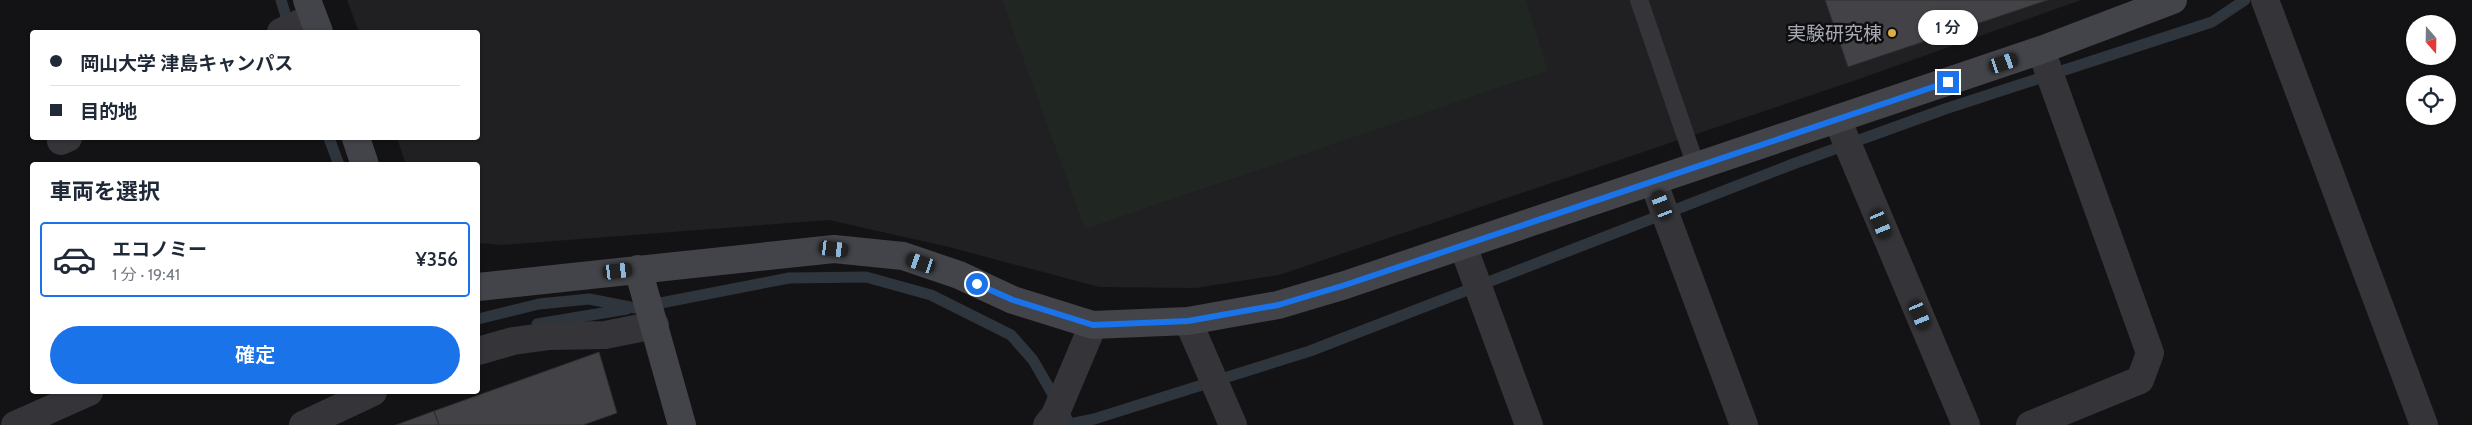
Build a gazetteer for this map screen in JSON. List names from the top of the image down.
{
  "places": ["実験研究棟"],
  "north": "bottom",
  "page": {
    "bubble": "1 分",
    "banner": ["岡山大学 津島キャンパス", "目的地"],
    "heading": "車両を選択",
    "list": [
      {
        "name": "エコノミー",
        "note": "1 分 · 19:41",
        "value": "¥356"
      }
    ],
    "buttons": "確定"
  }
}
